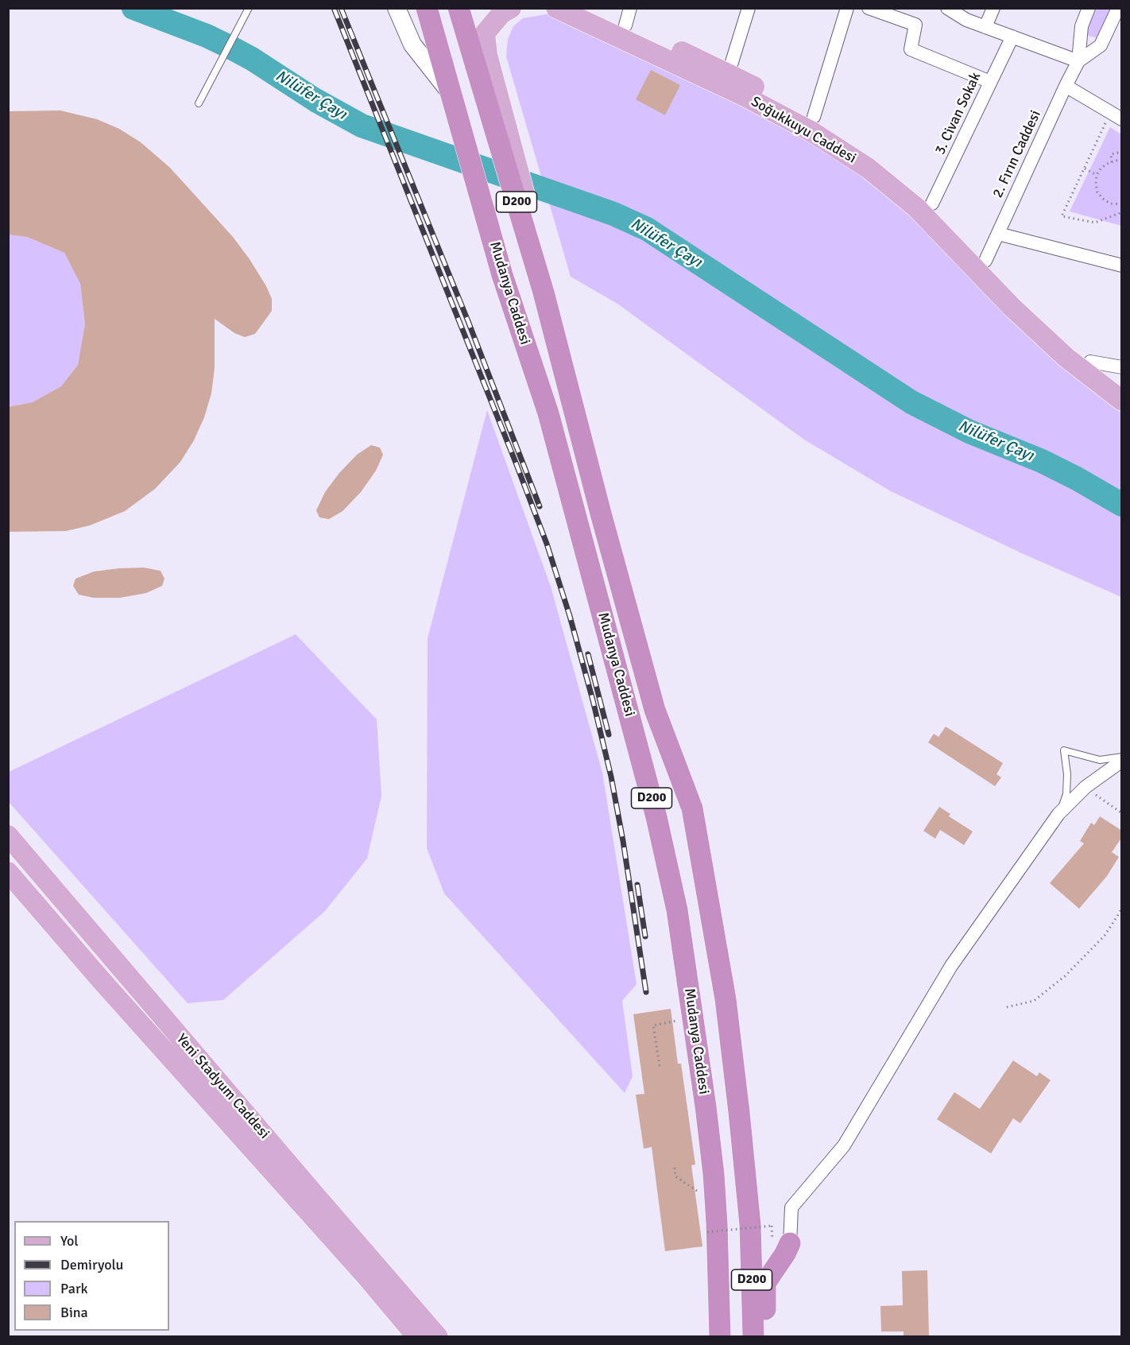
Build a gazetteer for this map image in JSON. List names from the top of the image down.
{
  "streets": {
    "highway": ["D200", "Mudanya Caddesi"],
    "main road": ["Soğukkuyu Caddesi", "Yeni Stadyum Caddesi"],
    "street": ["3. Civan Sokak", "2. Fırın Caddesi"]
  },
  "crossings": [
    ["3. Civan Sokak", "Soğukkuyu Caddesi"],
    ["Soğukkuyu Caddesi", "2. Fırın Caddesi"],
    ["D200", "Mudanya Caddesi"]
  ],
  "water": ["Nilüfer Çayı"],
  "legend": [
    "Yol",
    "Demiryolu",
    "Park",
    "Bina"
  ]
}
